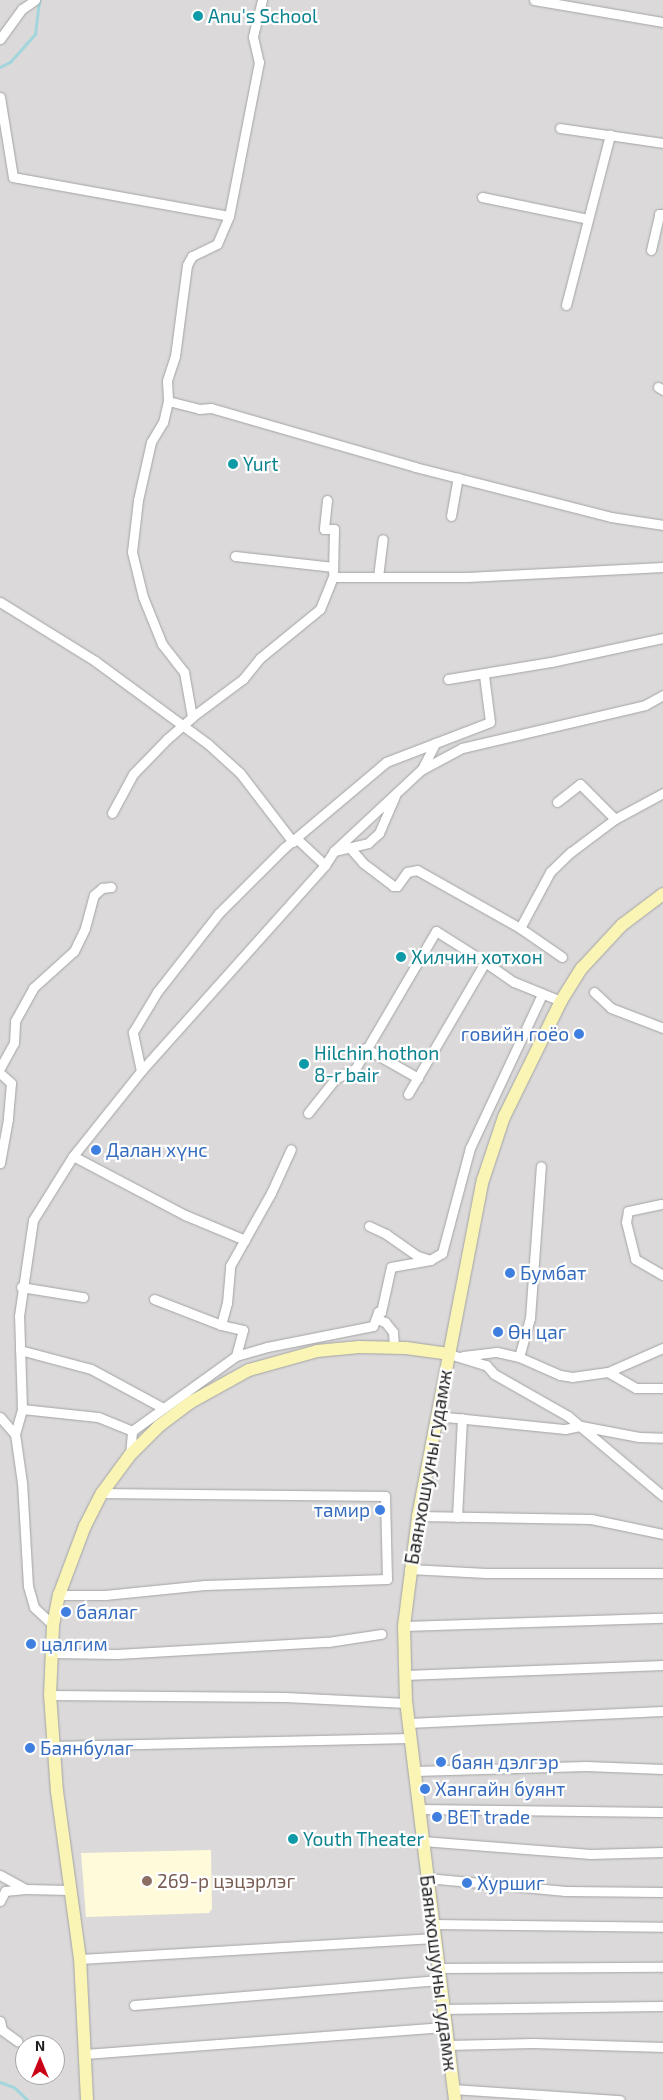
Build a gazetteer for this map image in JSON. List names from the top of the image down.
{
  "streets": {
    "main road": ["Баянхошууны гудамж"]
  },
  "places": [
    "Anu's School",
    "Yurt",
    "Хилчин хотхон",
    "говийн гоёо",
    "Hilchin hothon 8-r bair",
    "Далан хүнс",
    "Бумбат",
    "Өн цаг",
    "тамир",
    "баялаг",
    "цалгим",
    "Баянбулаг",
    "баян дэлгэр",
    "Хангайн буянт",
    "BET trade",
    "Youth Theater",
    "269-р цэцэрлэг",
    "Хуршиг"
  ],
  "north": "top"
}
